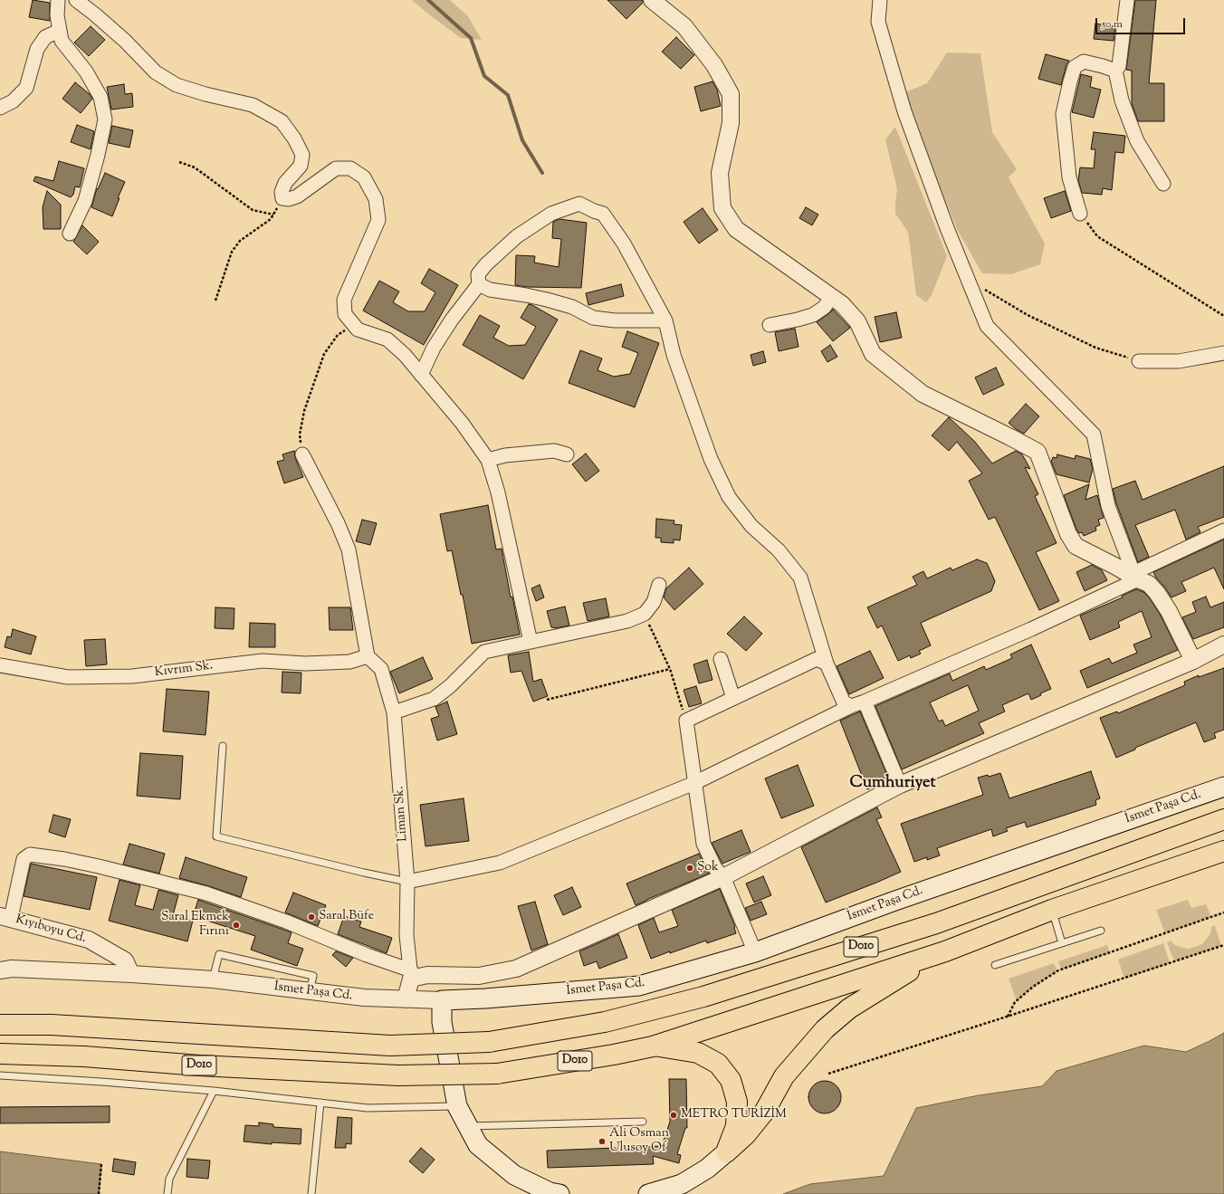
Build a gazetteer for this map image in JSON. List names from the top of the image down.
{
  "streets": {
    "highway": ["D010"],
    "main road": ["İsmet Paşa Cd."],
    "street": ["Kıvrım Sk.", "Liman Sk.", "Kıyıboyu Cd."]
  },
  "crossings": [
    ["Kıvrım Sk.", "Liman Sk."],
    ["İsmet Paşa Cd.", "Kıyıboyu Cd."]
  ],
  "districts": ["Cumhuriyet"],
  "places": [
    "Şok",
    "Saral Büfe",
    "Saral Ekmek Fırını",
    "METRO TURİZİM",
    "Ali Osman Ulusoy Of"
  ],
  "scale_bar": "50 m"
}
